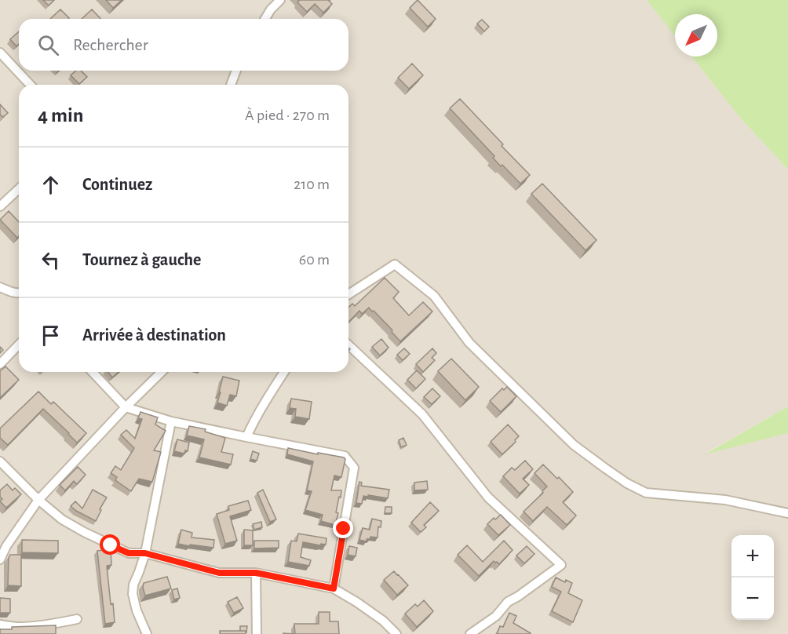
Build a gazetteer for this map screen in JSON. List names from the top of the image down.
{
  "north": "bottom left",
  "page": {
    "search": "Rechercher",
    "heading": ["4 min", "À pied · 270 m"],
    "list": [
      ["Continuez", "210 m"],
      ["Tournez à gauche", "60 m"],
      "Arrivée à destination"
    ],
    "map_buttons": ["+", "−"]
  }
}
